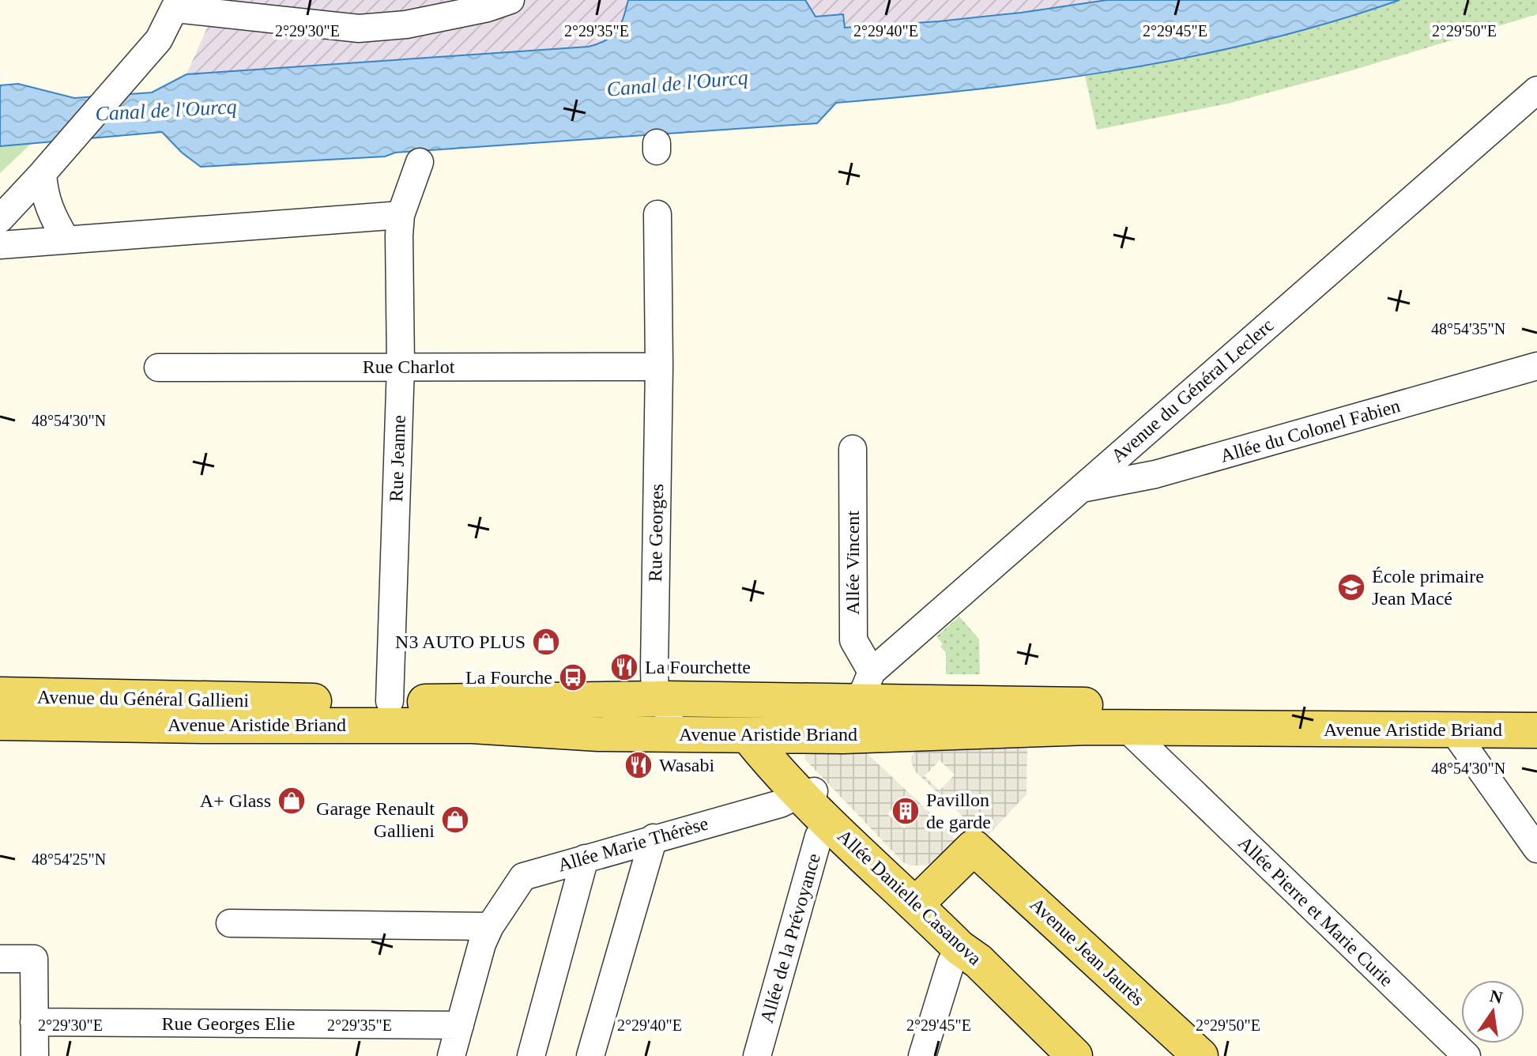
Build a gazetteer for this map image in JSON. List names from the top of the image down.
{
  "streets": {
    "main road": [
      "Avenue du Général Gallieni",
      "Avenue Aristide Briand",
      "Allée Danielle Casanova",
      "Avenue Jean Jaurès"
    ],
    "street": [
      "Rue Charlot",
      "Avenue du Général Leclerc",
      "Allée du Colonel Fabien",
      "Rue Jeanne",
      "Rue Georges",
      "Allée Vincent",
      "Allée Marie Thérèse",
      "Allée Pierre et Marie Curie",
      "Allée de la Prévoyance",
      "Rue Georges Elie"
    ]
  },
  "crossings": [
    ["Rue Charlot", "Rue Jeanne"],
    ["Rue Charlot", "Rue Georges"],
    ["Avenue du Général Leclerc", "Allée du Colonel Fabien"],
    ["Avenue du Général Leclerc", "Allée Vincent"],
    ["Avenue du Général Leclerc", "Avenue Aristide Briand"],
    ["Rue Jeanne", "Avenue Aristide Briand"],
    ["Rue Georges", "Avenue Aristide Briand"],
    ["Allée Vincent", "Avenue Aristide Briand"],
    ["Avenue du Général Gallieni", "Avenue Aristide Briand"],
    ["Avenue Aristide Briand", "Allée Danielle Casanova"],
    ["Avenue Aristide Briand", "Allée Pierre et Marie Curie"],
    ["Allée Marie Thérèse", "Allée Danielle Casanova"],
    ["Allée Marie Thérèse", "Rue Georges Elie"],
    ["Allée Danielle Casanova", "Allée de la Prévoyance"],
    ["Allée Danielle Casanova", "Avenue Jean Jaurès"]
  ],
  "water": ["Canal de l'Ourcq"],
  "places": {
    "school or university": ["École primaire Jean Macé"],
    "shop": ["N3 AUTO PLUS", "A+ Glass", "Garage Renault Gallieni"],
    "restaurant": ["La Fourchette", "Wasabi"],
    "bus stop": ["La Fourche"],
    "building": ["Pavillon de garde"]
  },
  "north": "top",
  "coordinates": [
    "2°29'30\"E",
    "2°29'35\"E",
    "2°29'40\"E",
    "2°29'45\"E",
    "2°29'50\"E",
    "48°54'35\"N",
    "48°54'30\"N",
    "48°54'25\"N"
  ]
}
